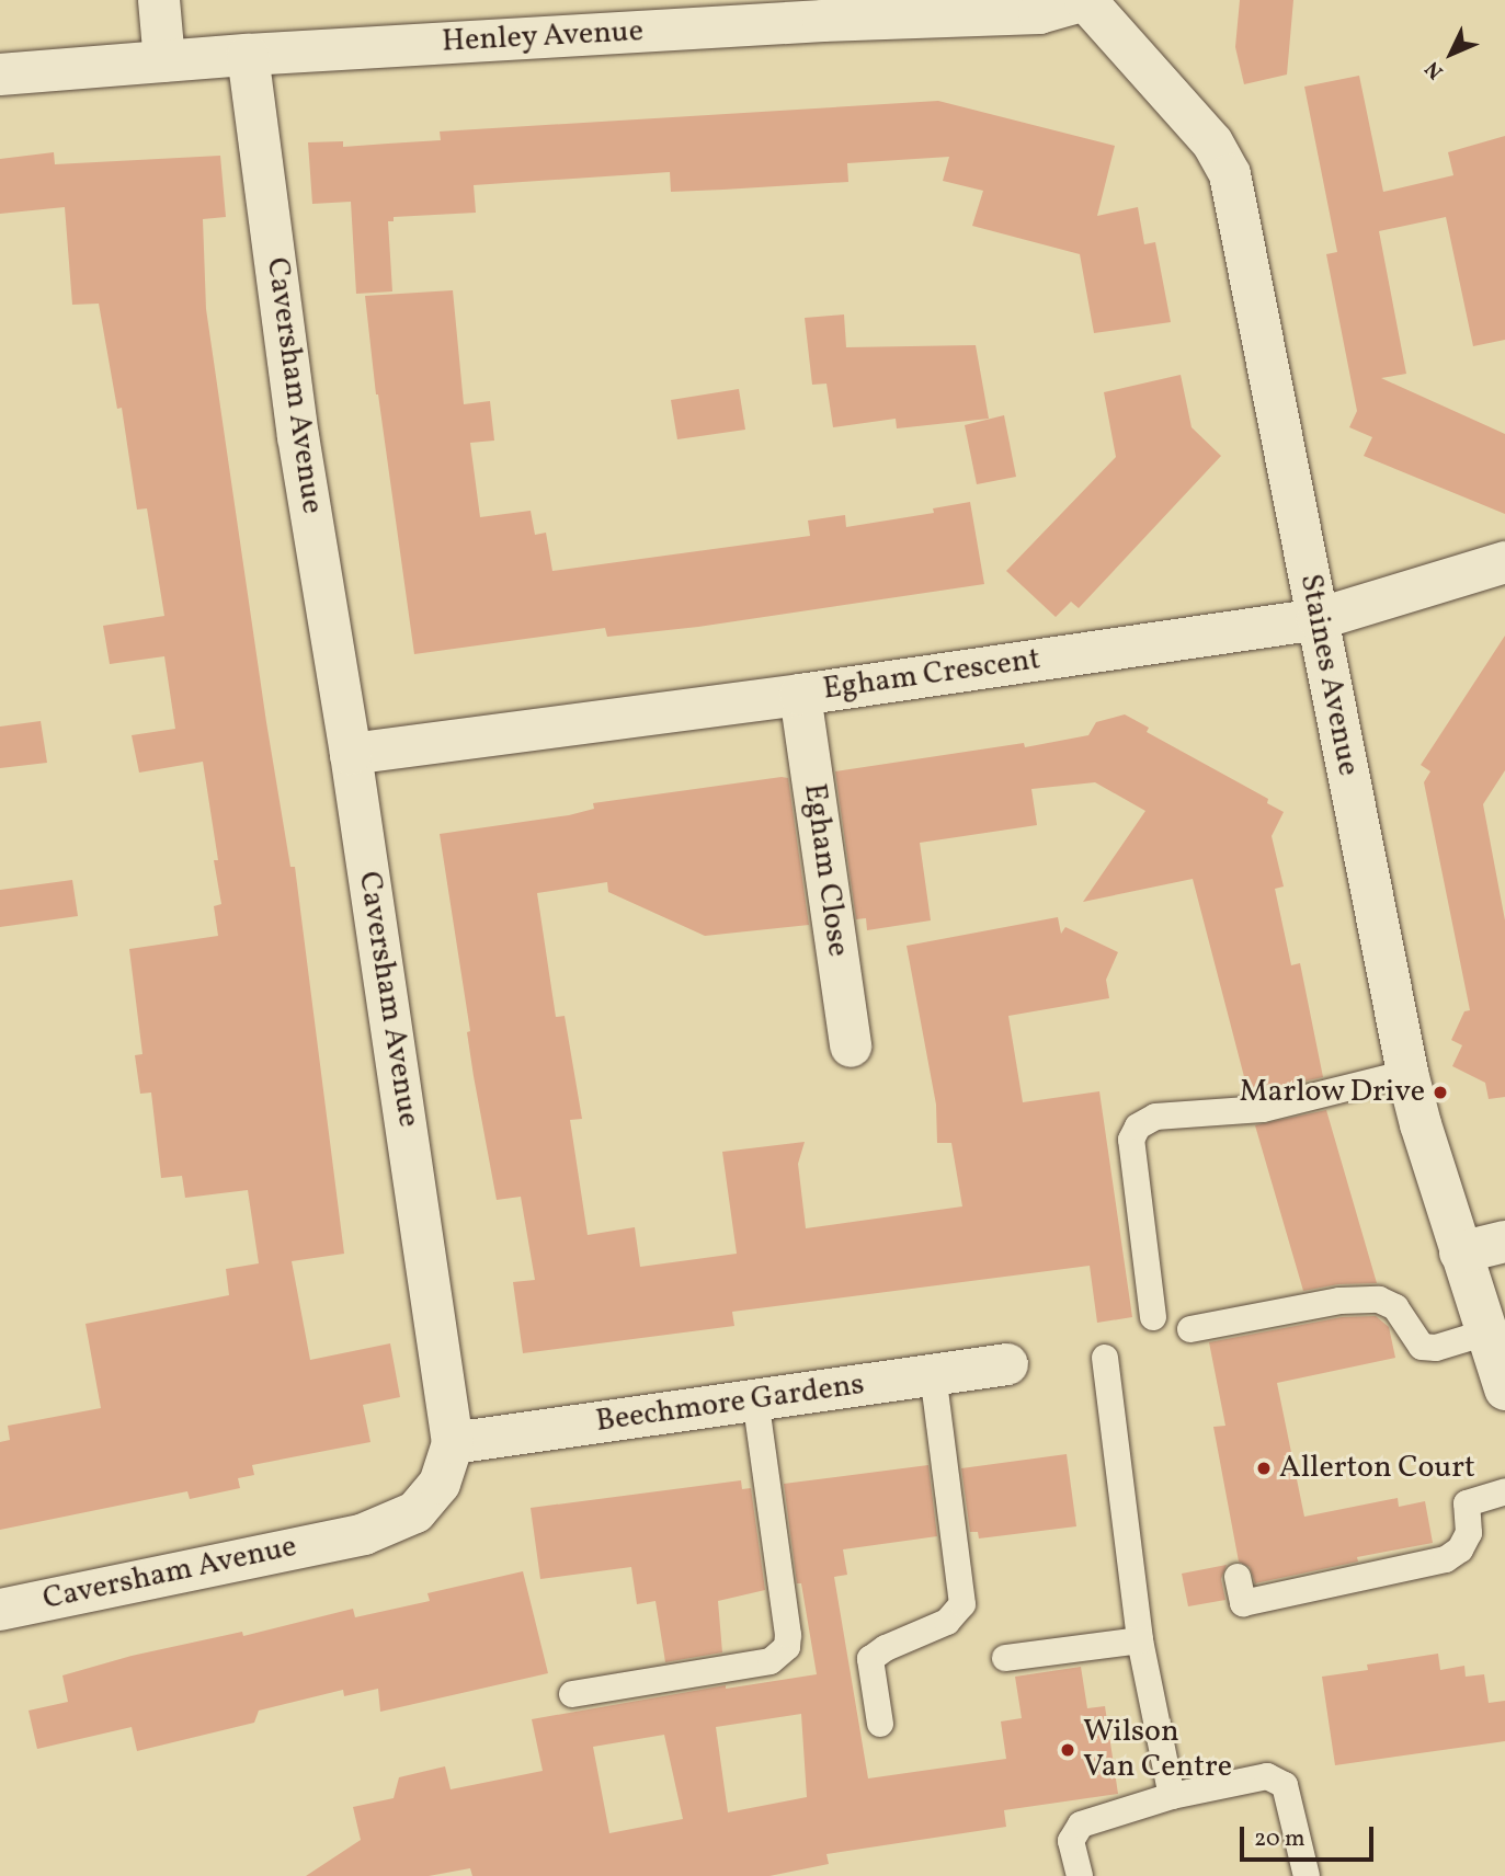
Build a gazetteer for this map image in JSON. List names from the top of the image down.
{
  "streets": {
    "street": [
      "Henley Avenue",
      "Caversham Avenue",
      "Egham Crescent",
      "Staines Avenue",
      "Egham Close",
      "Beechmore Gardens"
    ]
  },
  "crossings": [
    ["Henley Avenue", "Caversham Avenue"],
    ["Henley Avenue", "Staines Avenue"],
    ["Caversham Avenue", "Egham Crescent"],
    ["Caversham Avenue", "Beechmore Gardens"],
    ["Egham Crescent", "Staines Avenue"],
    ["Egham Crescent", "Egham Close"]
  ],
  "places": ["Marlow Drive", "Allerton Court", "Wilson Van Centre"],
  "scale_bar": "20 m",
  "north": "bottom left"
}
